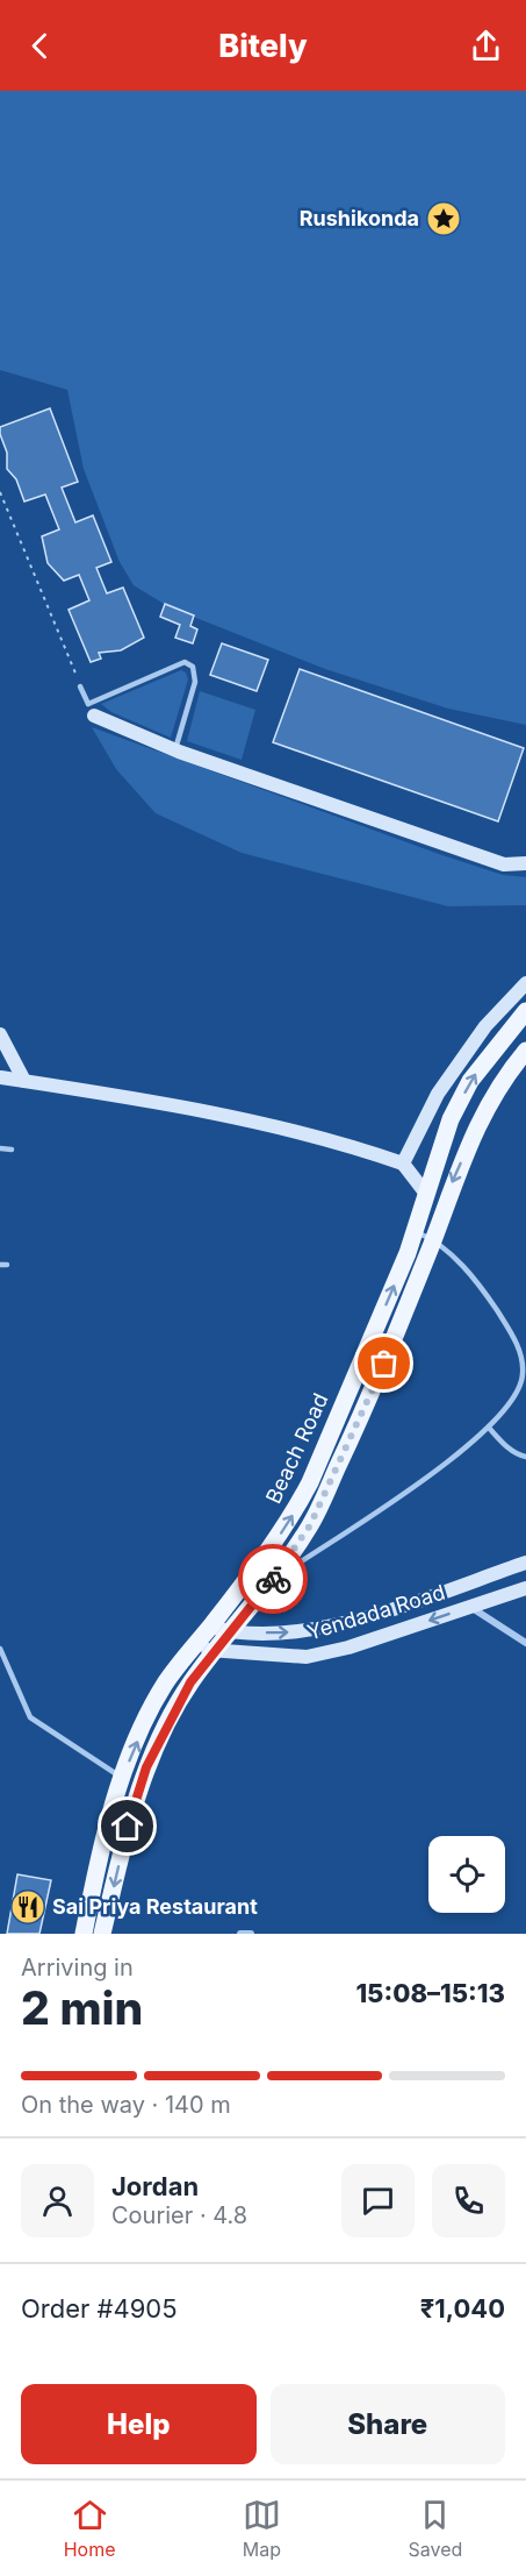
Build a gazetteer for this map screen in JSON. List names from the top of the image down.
{
  "streets": {
    "main road": ["Beach Road"],
    "street": ["Yendada Road"]
  },
  "crossings": [
    ["Beach Road", "Yendada Road"]
  ],
  "places": {
    "place": ["Rushikonda"],
    "restaurant": ["Sai Priya Restaurant"]
  },
  "page": {
    "header": "Bitely",
    "heading": ["2 min", "Arriving in", "15:08–15:13"],
    "panel": [
      "Jordan",
      "Courier · 4.8",
      "Order #4905",
      "₹1,040"
    ],
    "bar": "On the way · 140 m",
    "buttons": ["Help", "Share"],
    "tabs": ["Home", "Map", "Saved"]
  }
}
